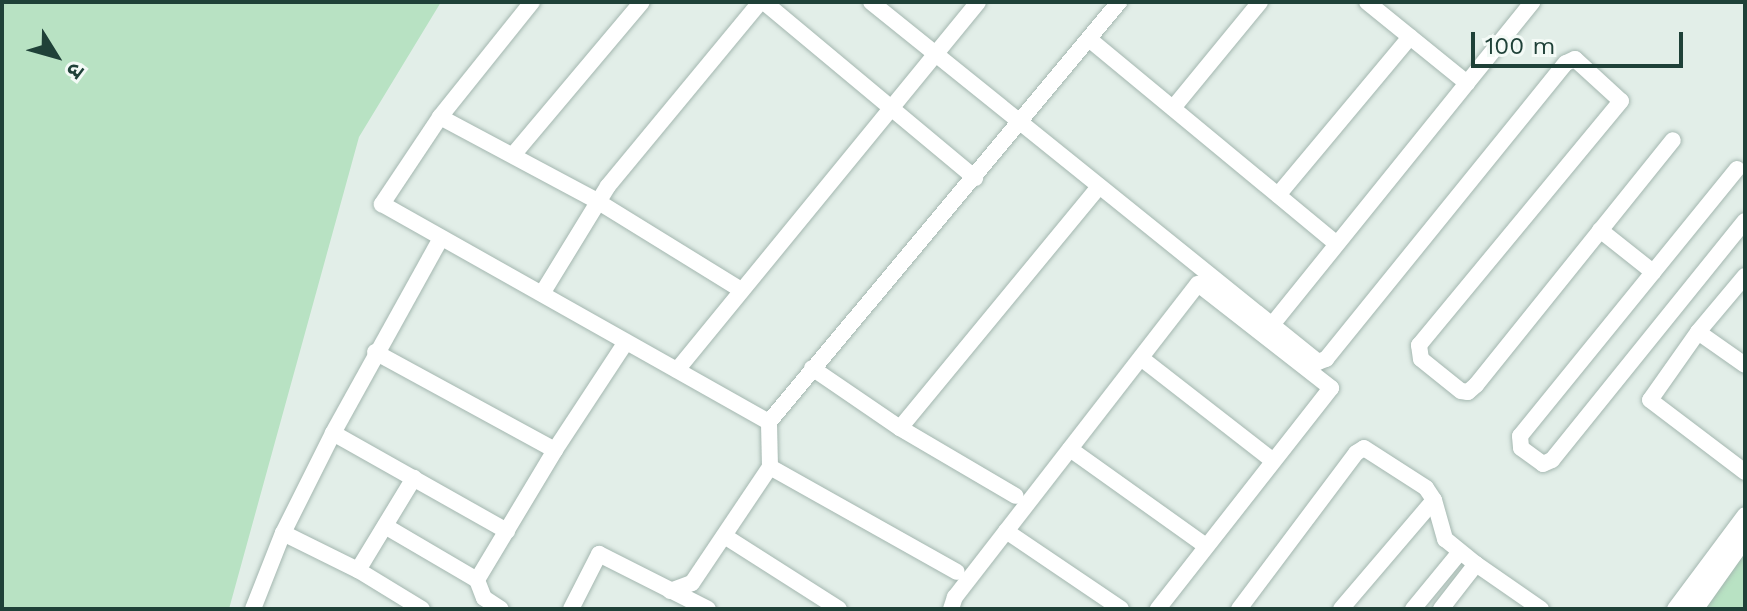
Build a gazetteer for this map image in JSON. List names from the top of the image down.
{
  "scale_bar": "100 m",
  "north": "bottom right"
}
